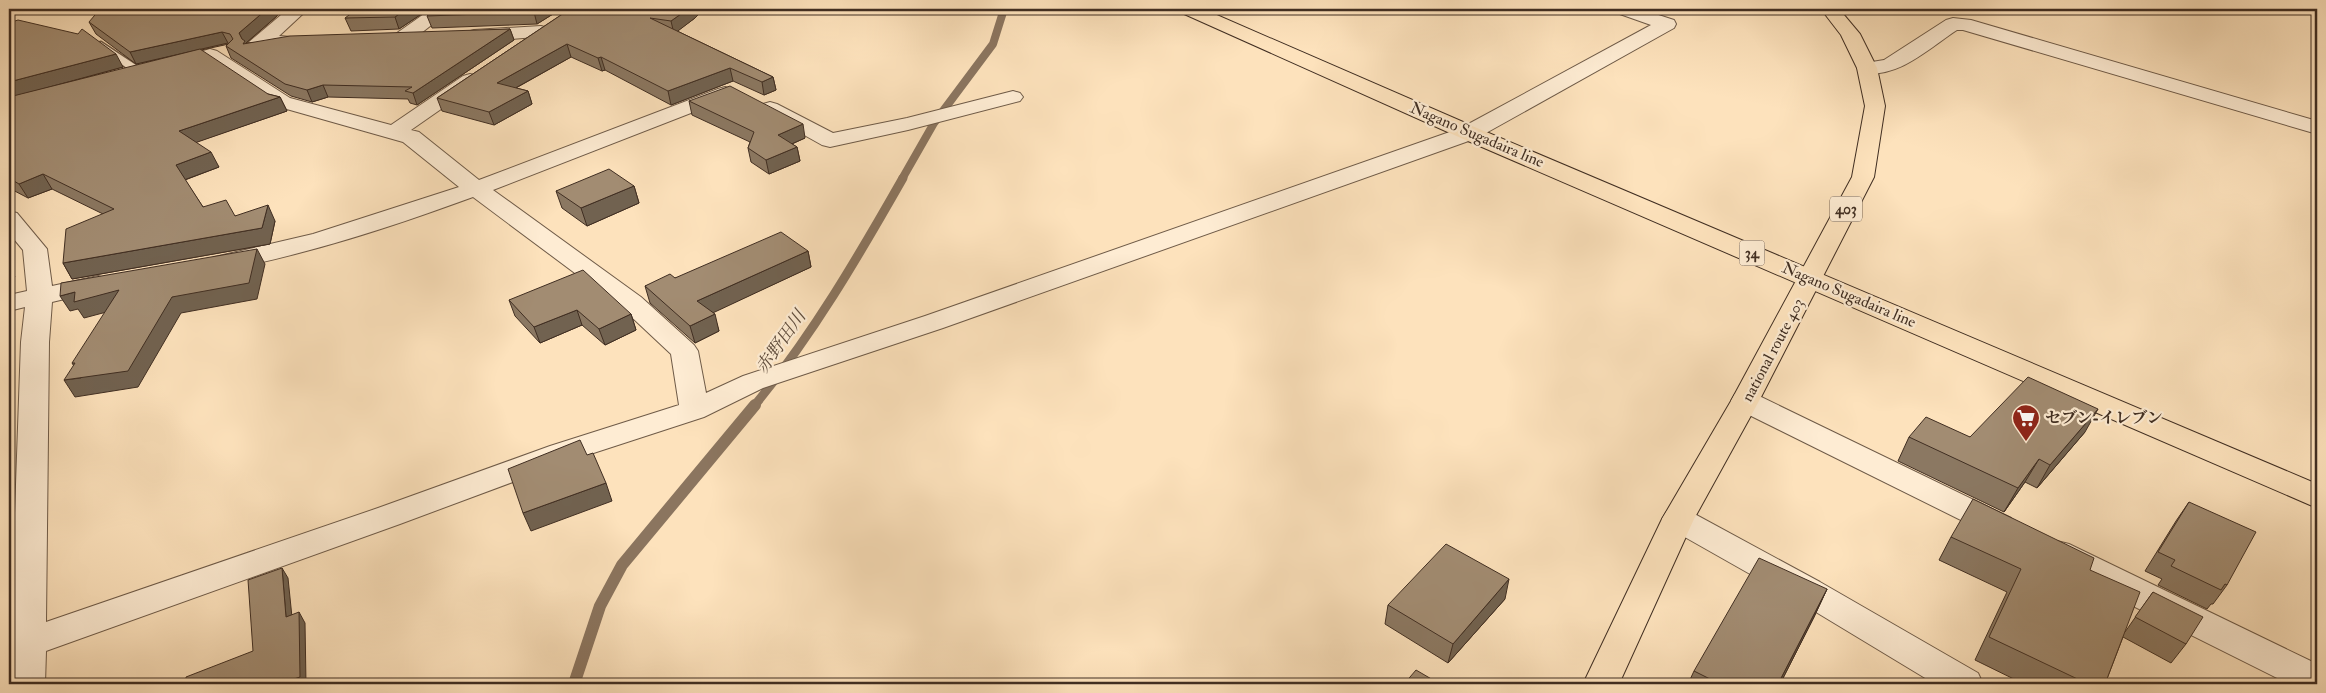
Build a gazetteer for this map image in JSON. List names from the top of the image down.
{
  "streets": {
    "main road": [
      "Nagano Sugadaira line",
      "403",
      "34",
      "national route 403"
    ]
  },
  "crossings": [
    ["Nagano Sugadaira line", "national route 403"]
  ],
  "water": ["赤野田川"],
  "places": {
    "supermarket": ["セブン-イレブン"]
  }
}
